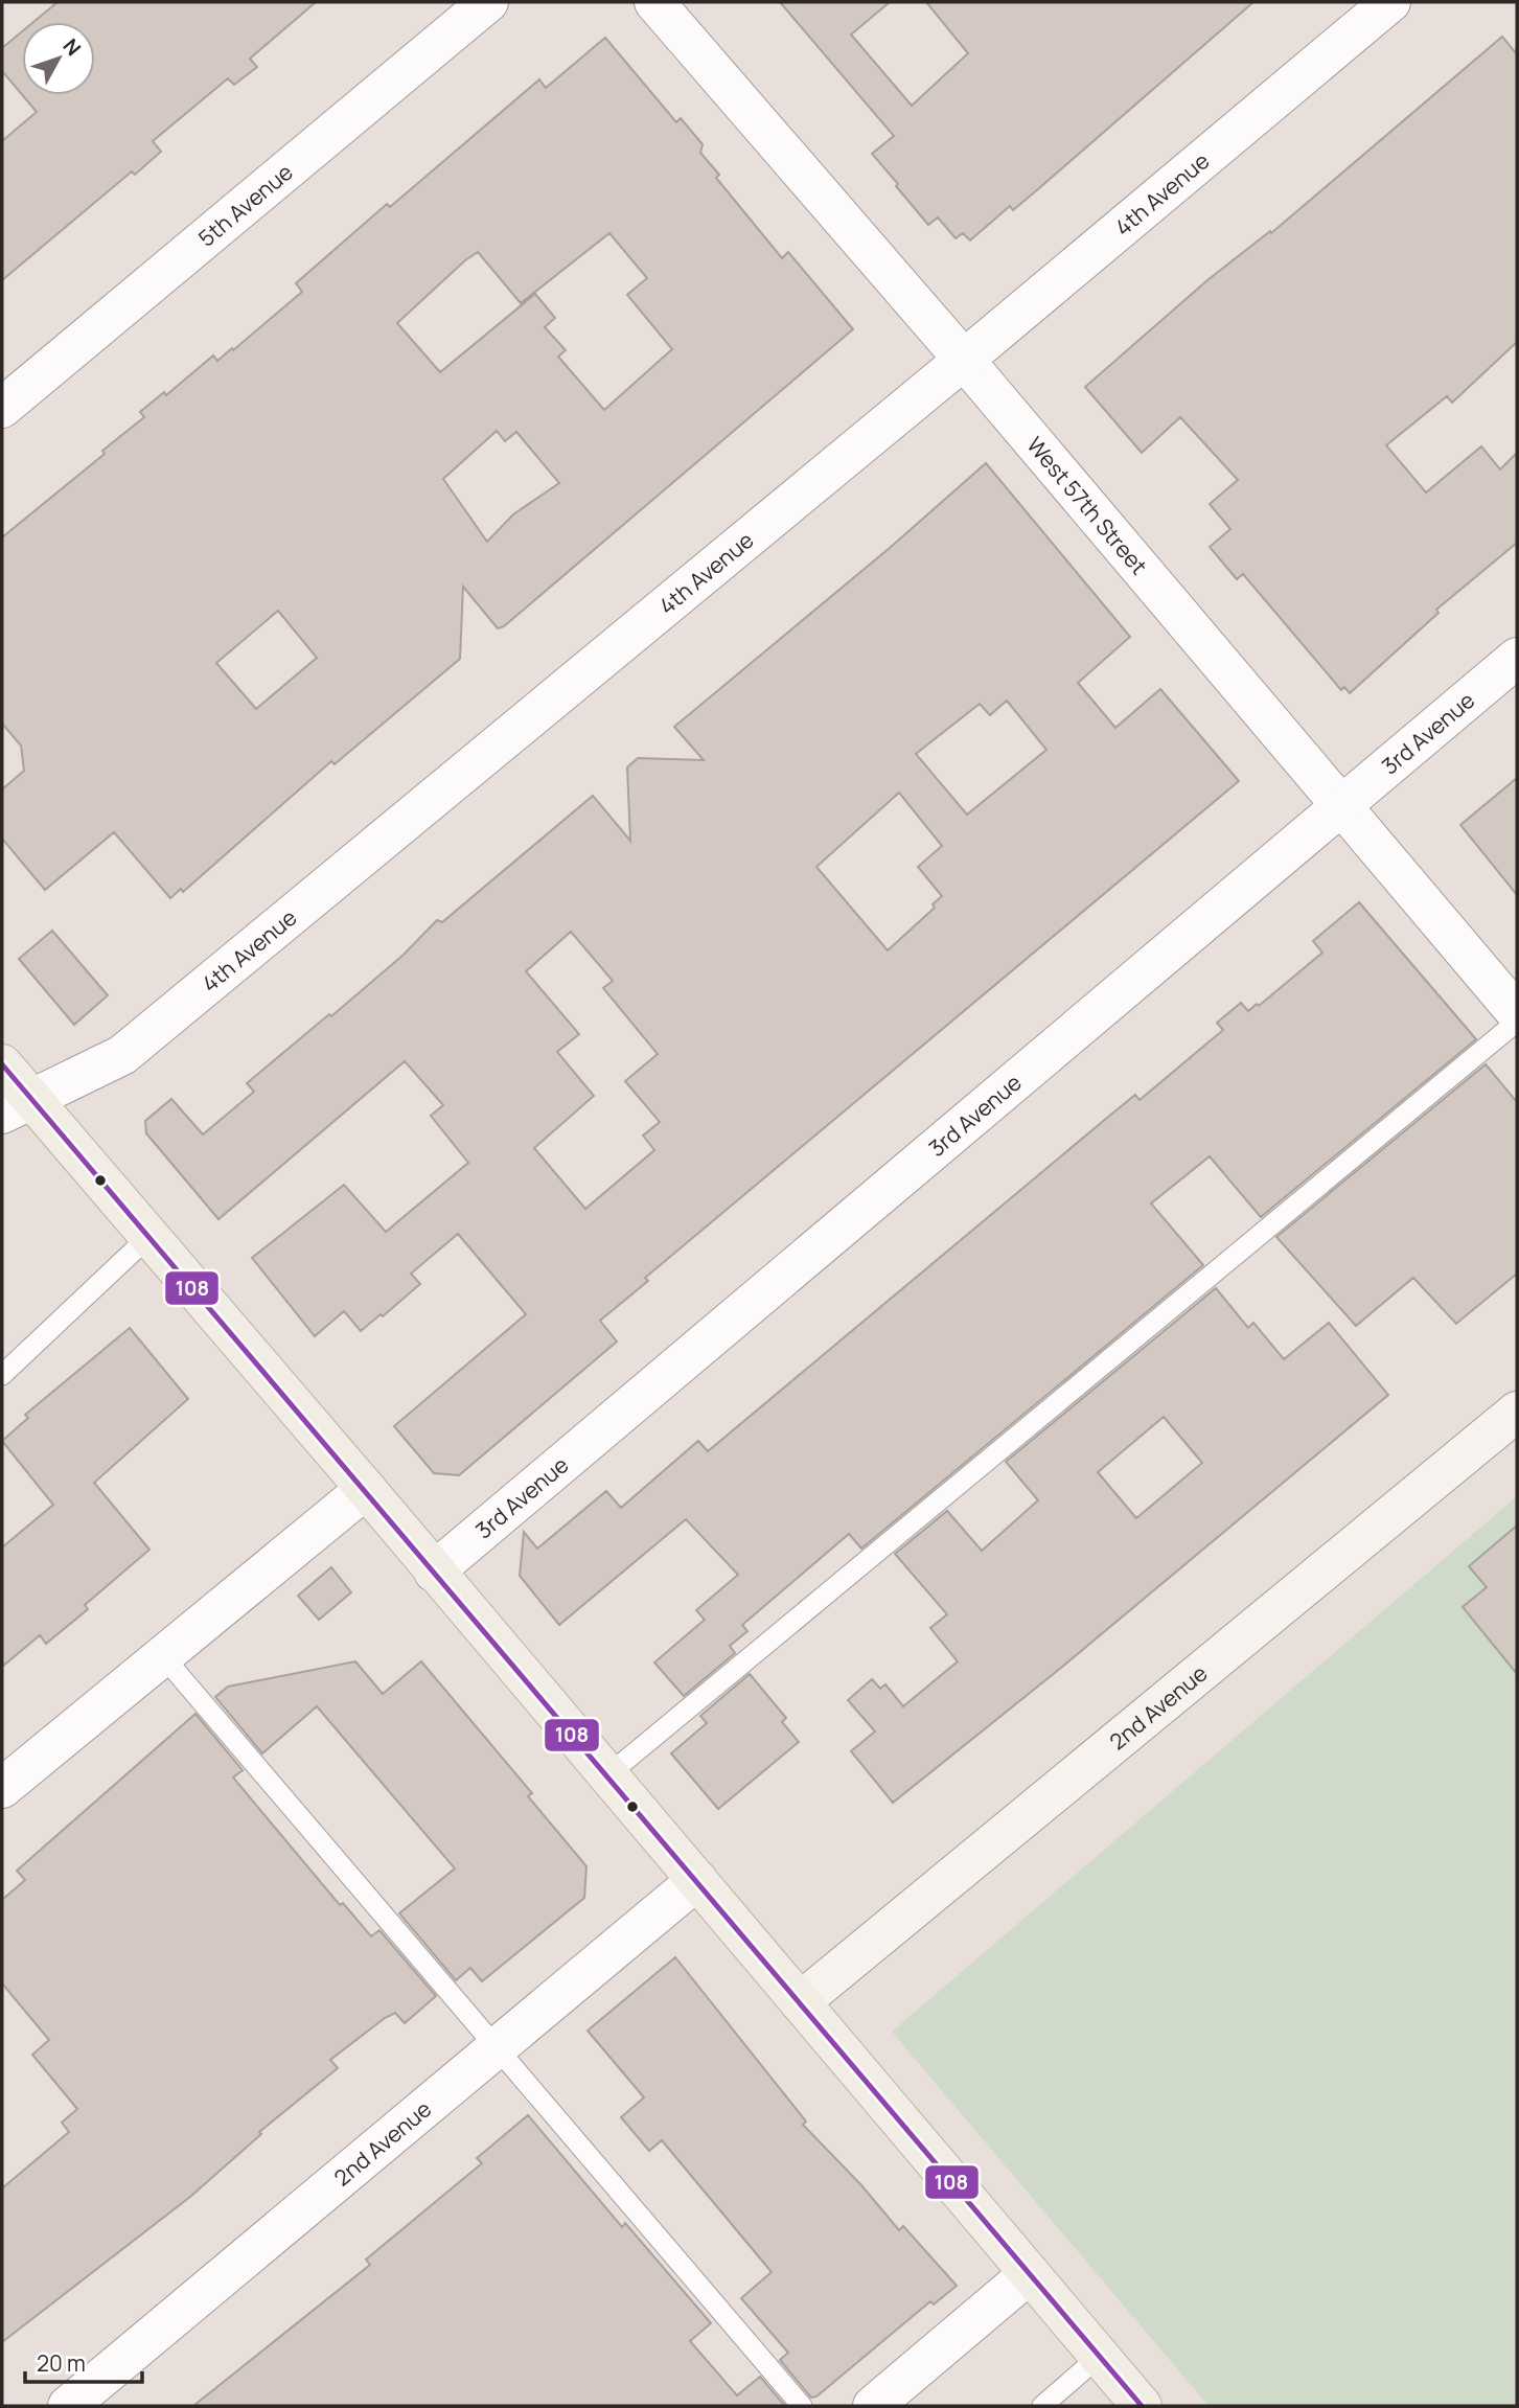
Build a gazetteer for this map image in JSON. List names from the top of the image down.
{
  "streets": {
    "street": [
      "4th Avenue",
      "5th Avenue",
      "West 57th Street",
      "3rd Avenue",
      "2nd Avenue"
    ]
  },
  "crossings": [
    ["4th Avenue", "West 57th Street"],
    ["West 57th Street", "3rd Avenue"]
  ],
  "lines": ["transit line 108"],
  "scale_bar": "20 m",
  "north": "top right"
}
